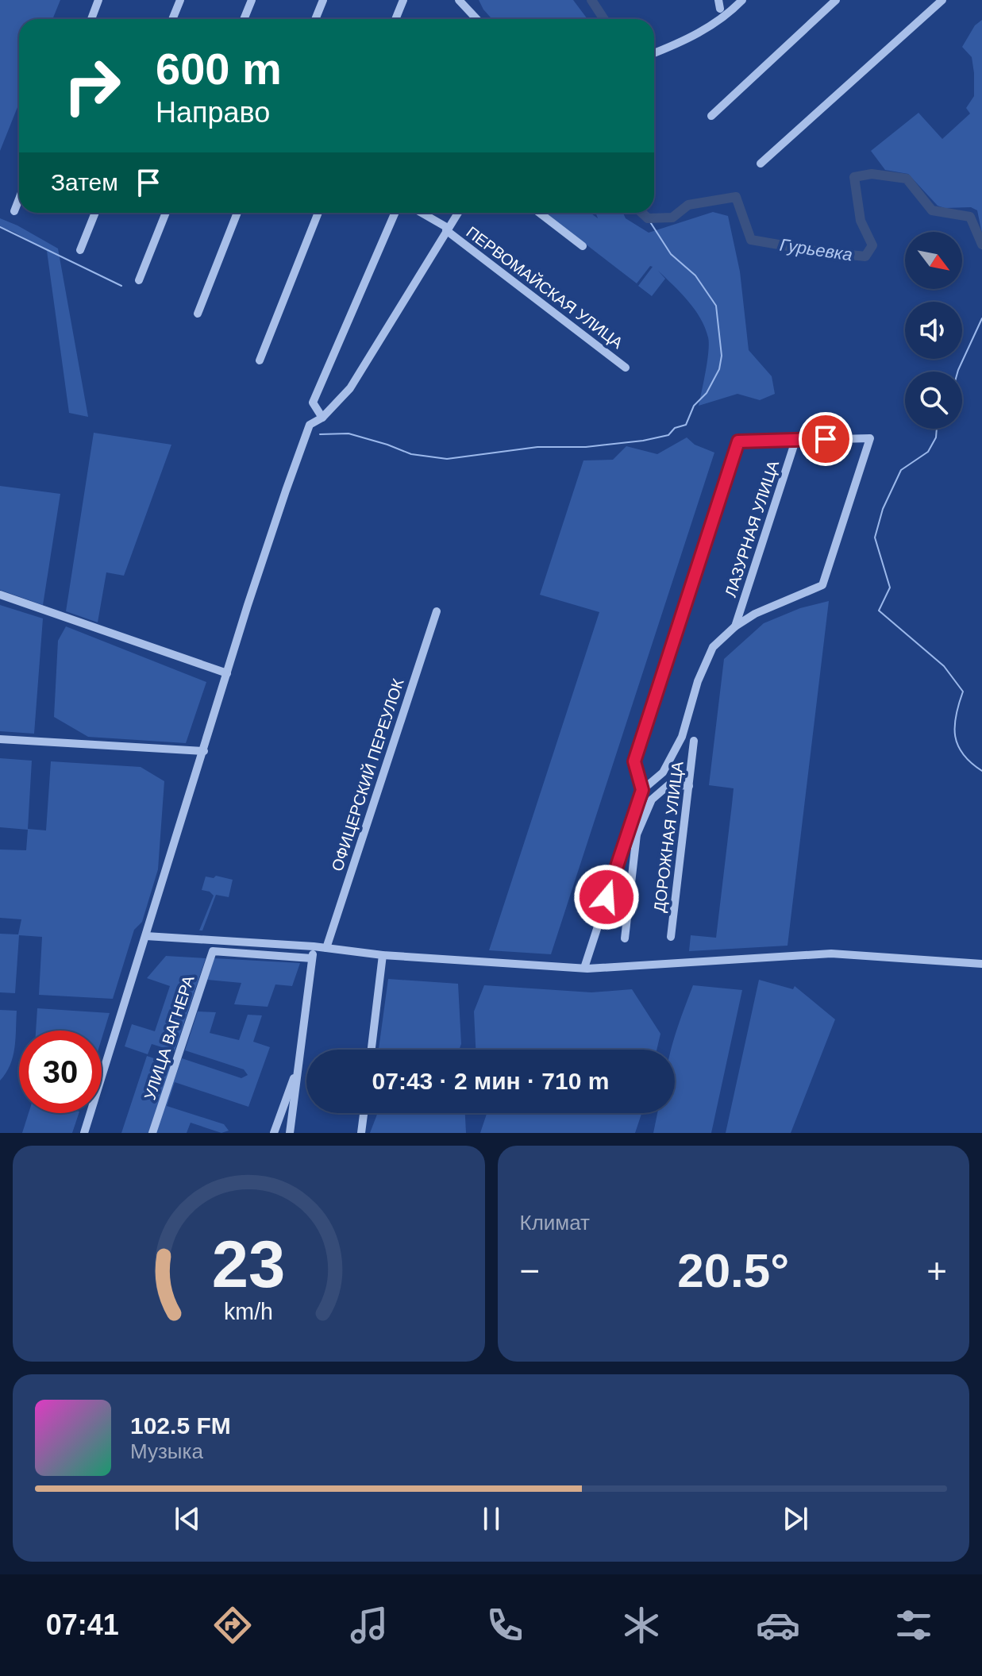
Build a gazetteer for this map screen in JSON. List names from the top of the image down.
{
  "streets": {
    "street": [
      "ПЕРВОМАЙСКАЯ УЛИЦА",
      "ЛАЗУРНАЯ УЛИЦА",
      "ОФИЦЕРСКИЙ ПЕРЕУЛОК",
      "ДОРОЖНАЯ УЛИЦА",
      "УЛИЦА ВАГНЕРА"
    ]
  },
  "water": ["Гурьевка"],
  "north": "bottom right",
  "page": {
    "turn": ["600 m", "Направо"],
    "then": "Затем",
    "limit": "30",
    "trip": "07:43 · 2 мин · 710 m",
    "tile": "Климат",
    "heat": ["−", "20.5°", "+"],
    "song": ["102.5 FM", "Музыка"],
    "tabs": "07:41",
    "gauge": ["23", "km/h"]
  }
}
